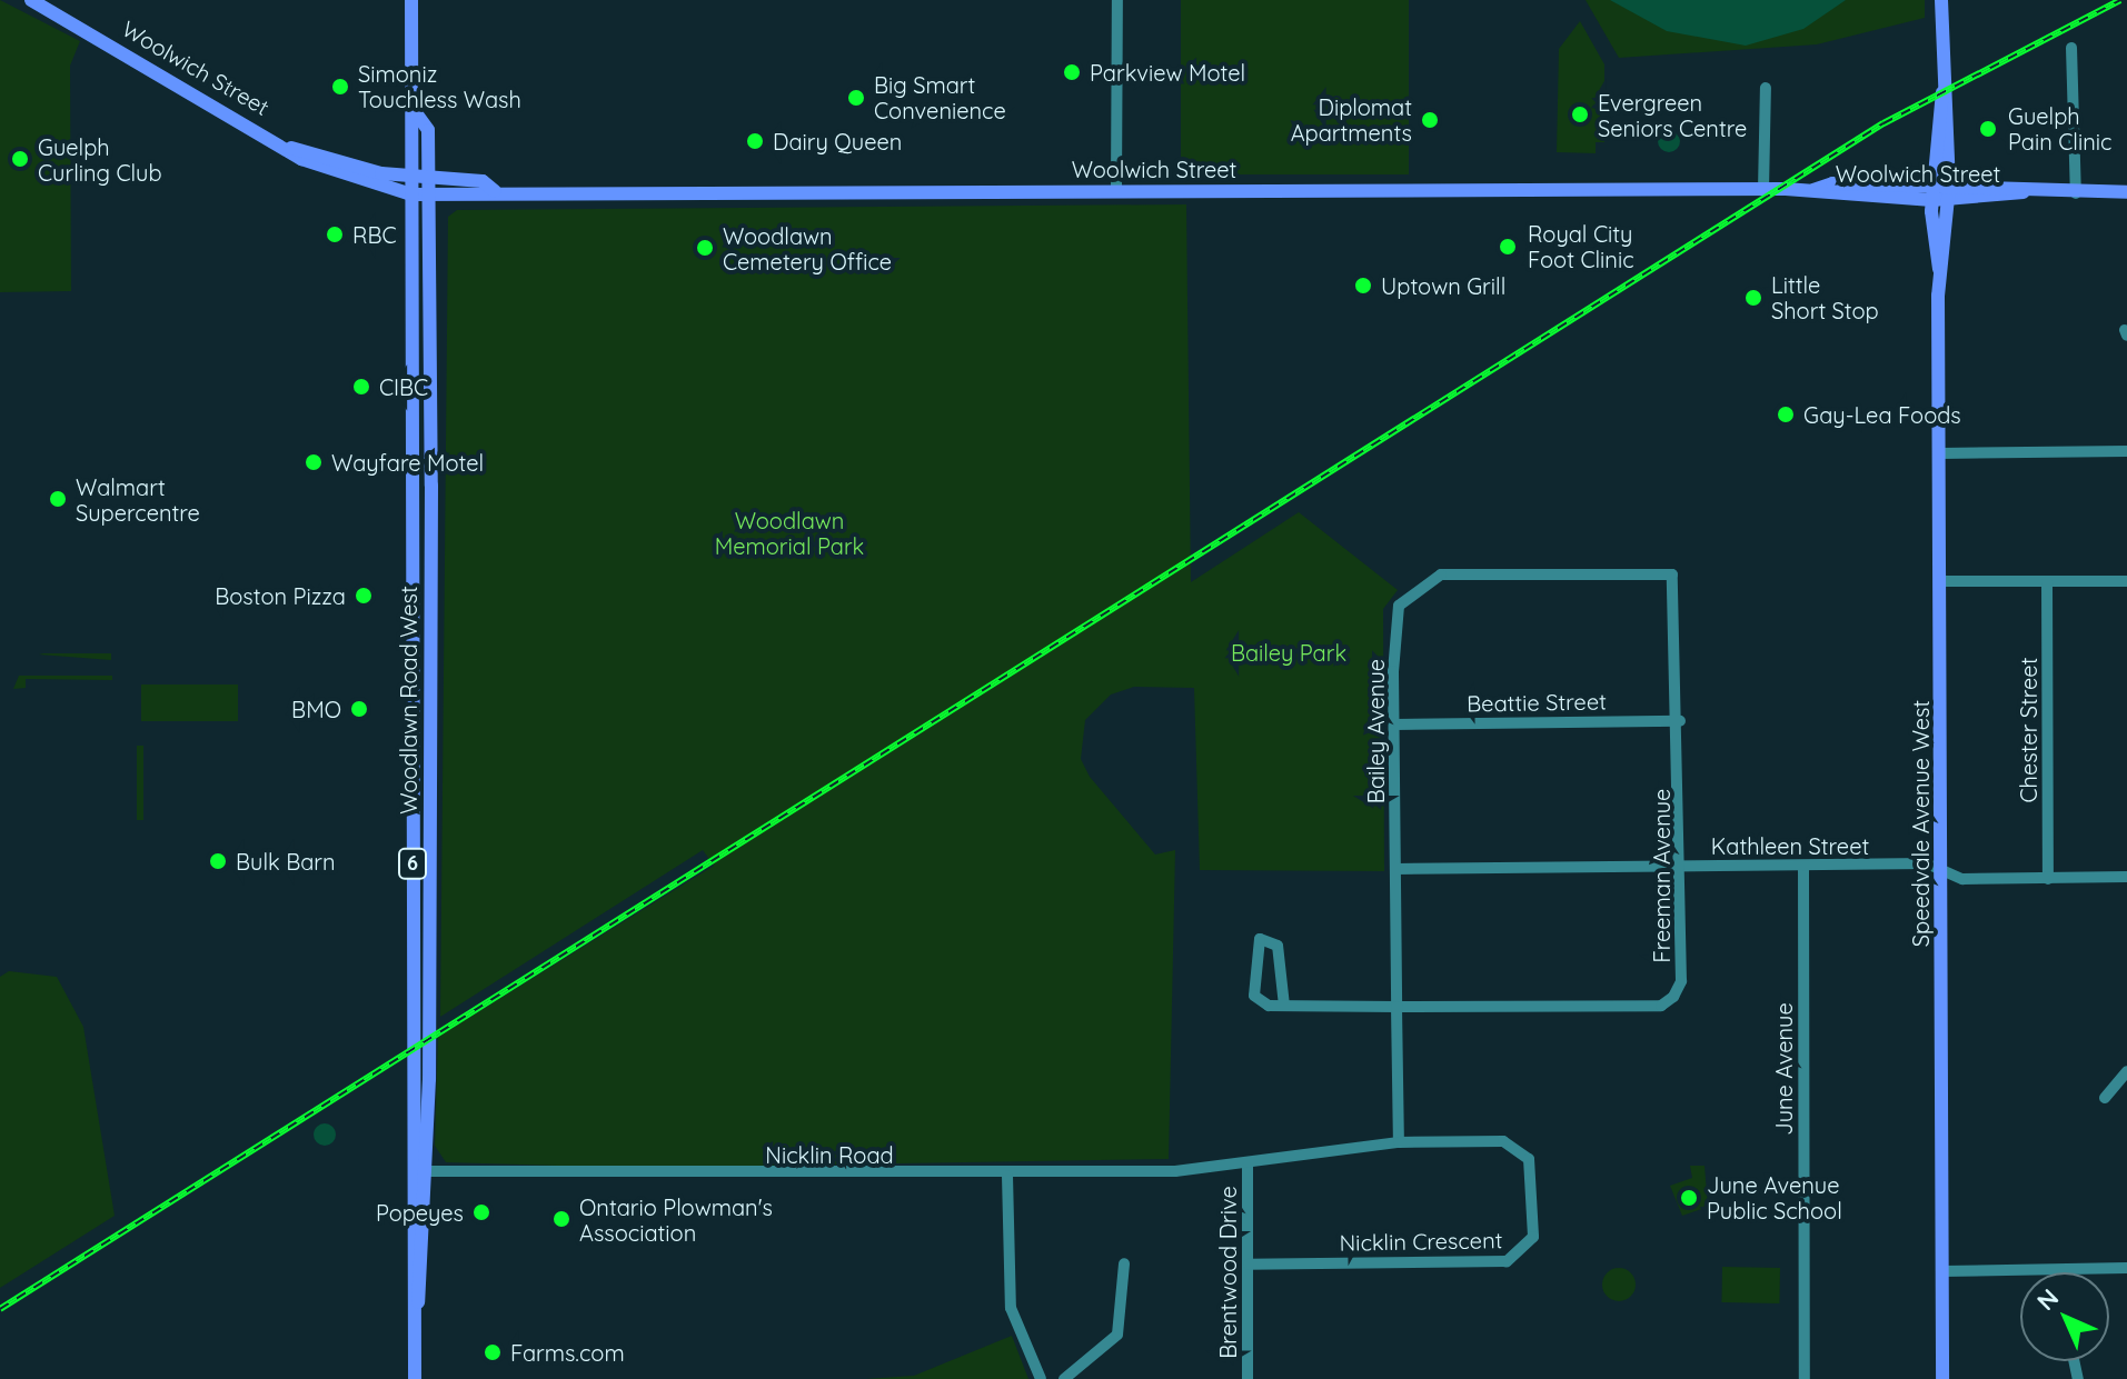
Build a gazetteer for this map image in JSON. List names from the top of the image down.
{
  "streets": {
    "main road": [
      "Woolwich Street",
      "Woodlawn Road West",
      "Speedvale Avenue West",
      "6"
    ],
    "street": [
      "Beattie Street",
      "Chester Street",
      "Bailey Avenue",
      "Kathleen Street",
      "Freeman Avenue",
      "June Avenue",
      "Nicklin Road",
      "Nicklin Crescent",
      "Brentwood Drive"
    ]
  },
  "crossings": [
    ["Woolwich Street", "Woodlawn Road West"],
    ["Woolwich Street", "Speedvale Avenue West"],
    ["Woodlawn Road West", "Nicklin Road"],
    ["Beattie Street", "Bailey Avenue"],
    ["Beattie Street", "Freeman Avenue"],
    ["Chester Street", "Kathleen Street"],
    ["Bailey Avenue", "Kathleen Street"],
    ["Bailey Avenue", "Freeman Avenue"],
    ["Bailey Avenue", "Nicklin Crescent"],
    ["Speedvale Avenue West", "Kathleen Street"],
    ["Kathleen Street", "Freeman Avenue"],
    ["Kathleen Street", "June Avenue"],
    ["Nicklin Road", "Nicklin Crescent"],
    ["Nicklin Road", "Brentwood Drive"],
    ["Nicklin Crescent", "Brentwood Drive"]
  ],
  "parks": ["Woodlawn Memorial Park", "Bailey Park"],
  "places": [
    "Parkview Motel",
    "Simoniz Touchless Wash",
    "Big Smart Convenience",
    "Evergreen Seniors Centre",
    "Diplomat Apartments",
    "Guelph Pain Clinic",
    "Dairy Queen",
    "Guelph Curling Club",
    "RBC",
    "Royal City Foot Clinic",
    "Woodlawn Cemetery Office",
    "Uptown Grill",
    "Little Short Stop",
    "CIBC",
    "Gay-Lea Foods",
    "Wayfare Motel",
    "Walmart Supercentre",
    "Boston Pizza",
    "BMO",
    "Bulk Barn",
    "June Avenue Public School",
    "Popeyes",
    "Ontario Plowman's Association",
    "Farms.com"
  ],
  "north": "top left"
}
